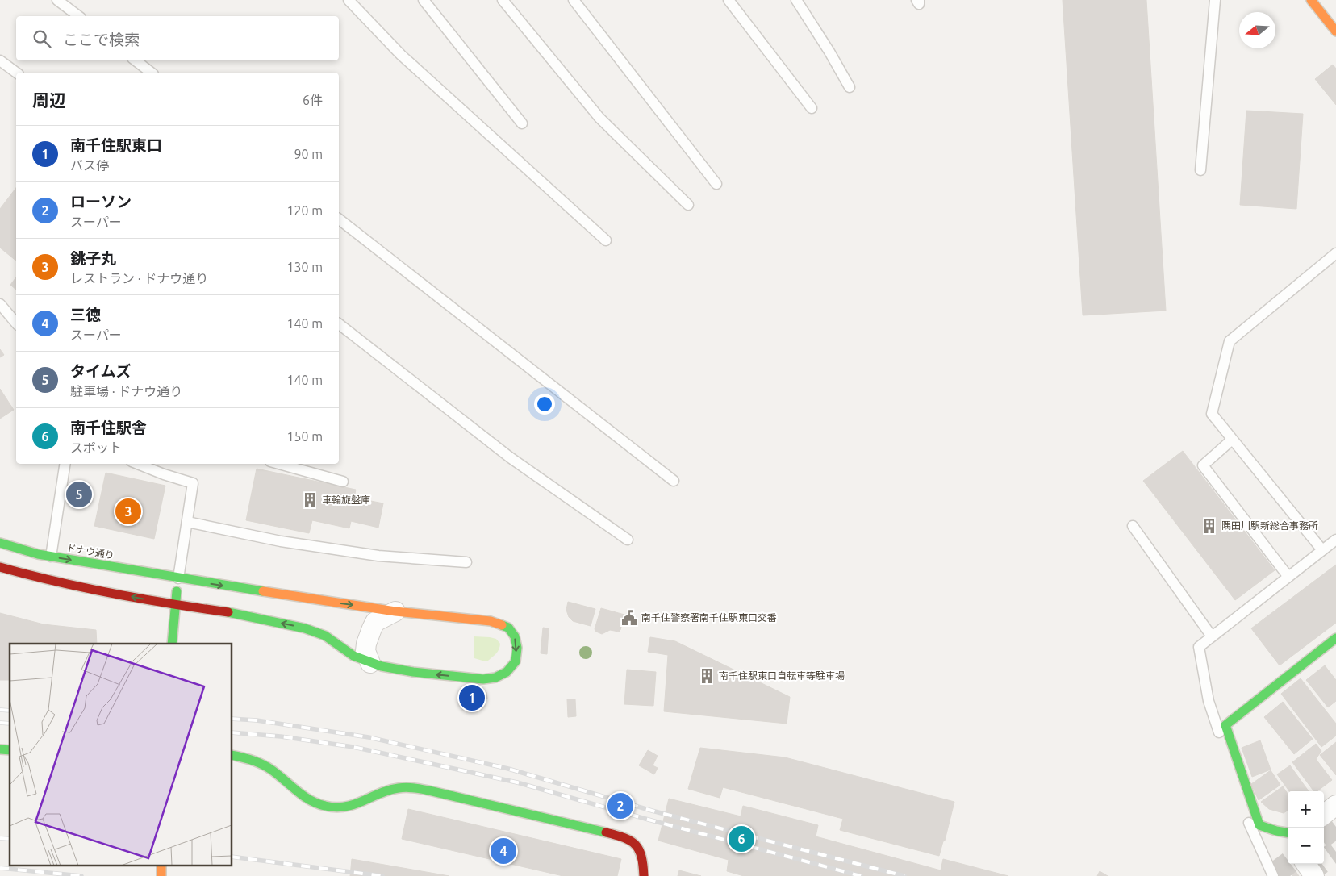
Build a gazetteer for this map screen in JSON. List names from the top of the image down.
{
  "streets": {
    "street": ["ドナウ通り"]
  },
  "places": {
    "building": ["車輪旋盤庫", "隅田川駅新総合事務所", "南千住駅東口自転車等駐車場"],
    "public building": ["南千住警察署南千住駅東口交番"]
  },
  "north": "left",
  "page": {
    "search": "ここで検索",
    "heading": ["周辺", "6件"],
    "list": [
      {
        "mark": "1",
        "name": "南千住駅東口",
        "note": "バス停",
        "value": "90 m"
      },
      {
        "mark": "2",
        "name": "ローソン",
        "note": "スーパー",
        "value": "120 m"
      },
      {
        "mark": "3",
        "name": "銚子丸",
        "note": "レストラン · ドナウ通り",
        "value": "130 m"
      },
      {
        "mark": "4",
        "name": "三徳",
        "note": "スーパー",
        "value": "140 m"
      },
      {
        "mark": "5",
        "name": "タイムズ",
        "note": "駐車場 · ドナウ通り",
        "value": "140 m"
      },
      {
        "mark": "6",
        "name": "南千住駅舎",
        "note": "スポット",
        "value": "150 m"
      }
    ],
    "pins": [
      "5",
      "3",
      "1",
      "2",
      "6",
      "4"
    ],
    "map_buttons": ["+", "−"]
  }
}
